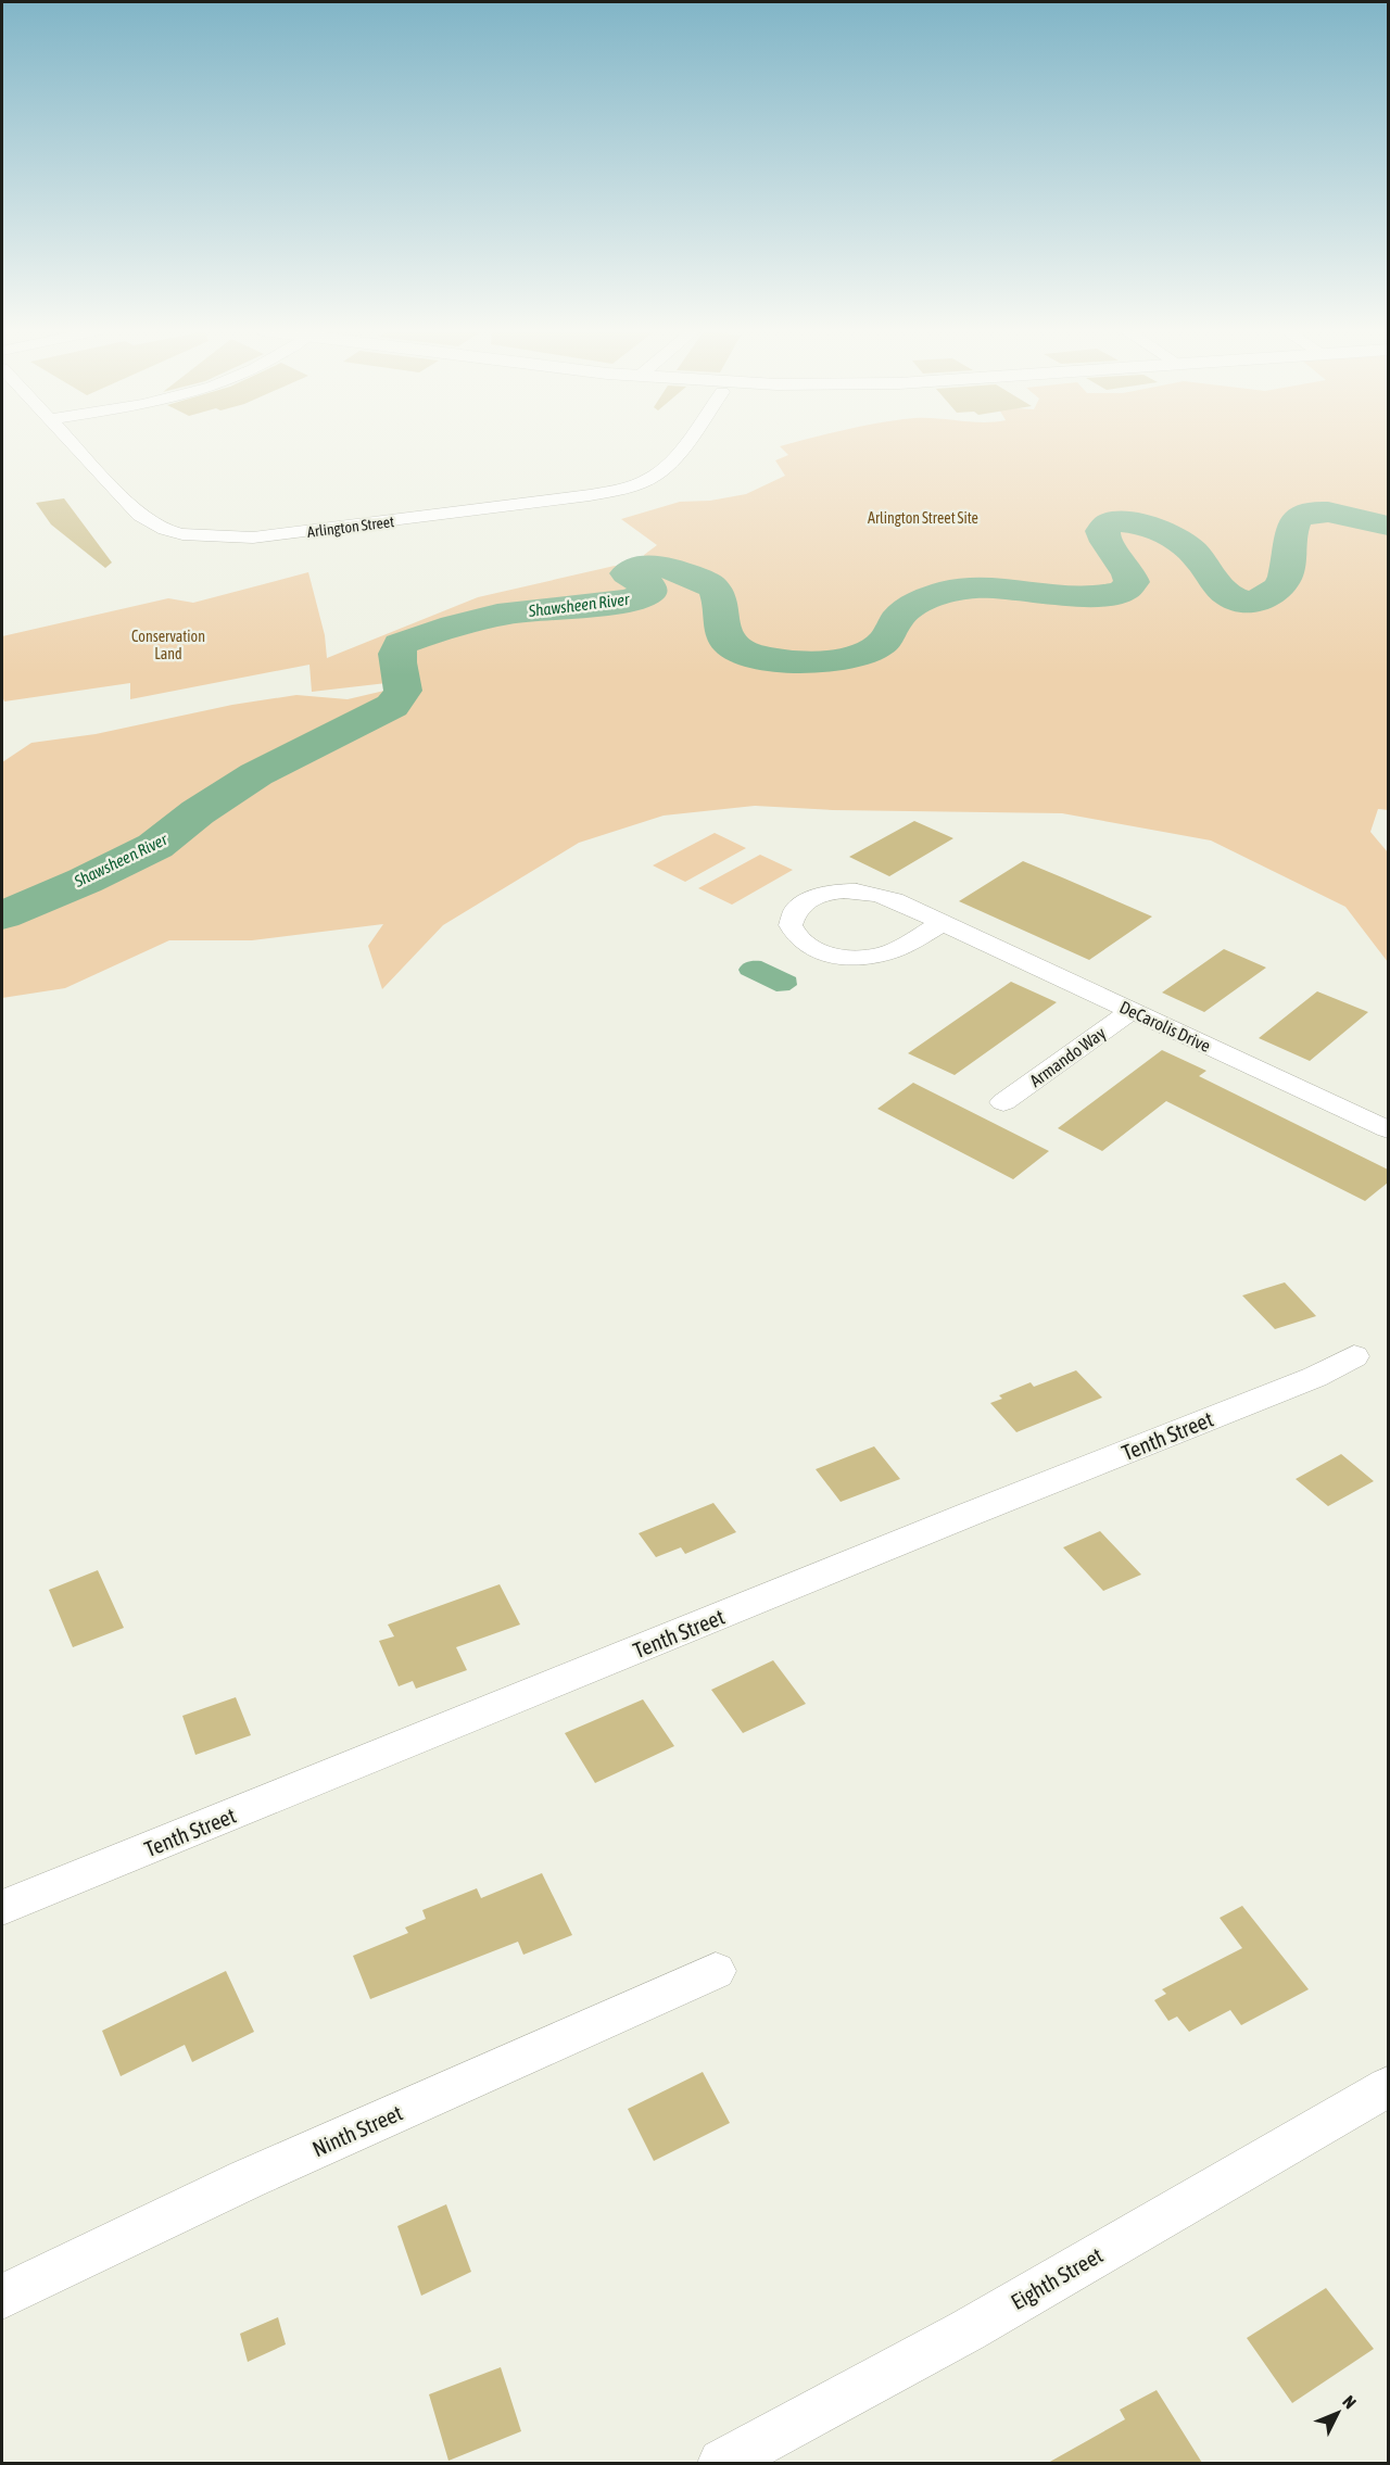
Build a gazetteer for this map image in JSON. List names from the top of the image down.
{
  "streets": {
    "street": [
      "Arlington Street",
      "DeCarolis Drive",
      "Armando Way",
      "Tenth Street",
      "Ninth Street",
      "Eighth Street"
    ]
  },
  "crossings": [
    ["DeCarolis Drive", "Armando Way"]
  ],
  "water": ["Shawsheen River"],
  "parks": ["Arlington Street Site", "Conservation Land"],
  "north": "top right"
}
